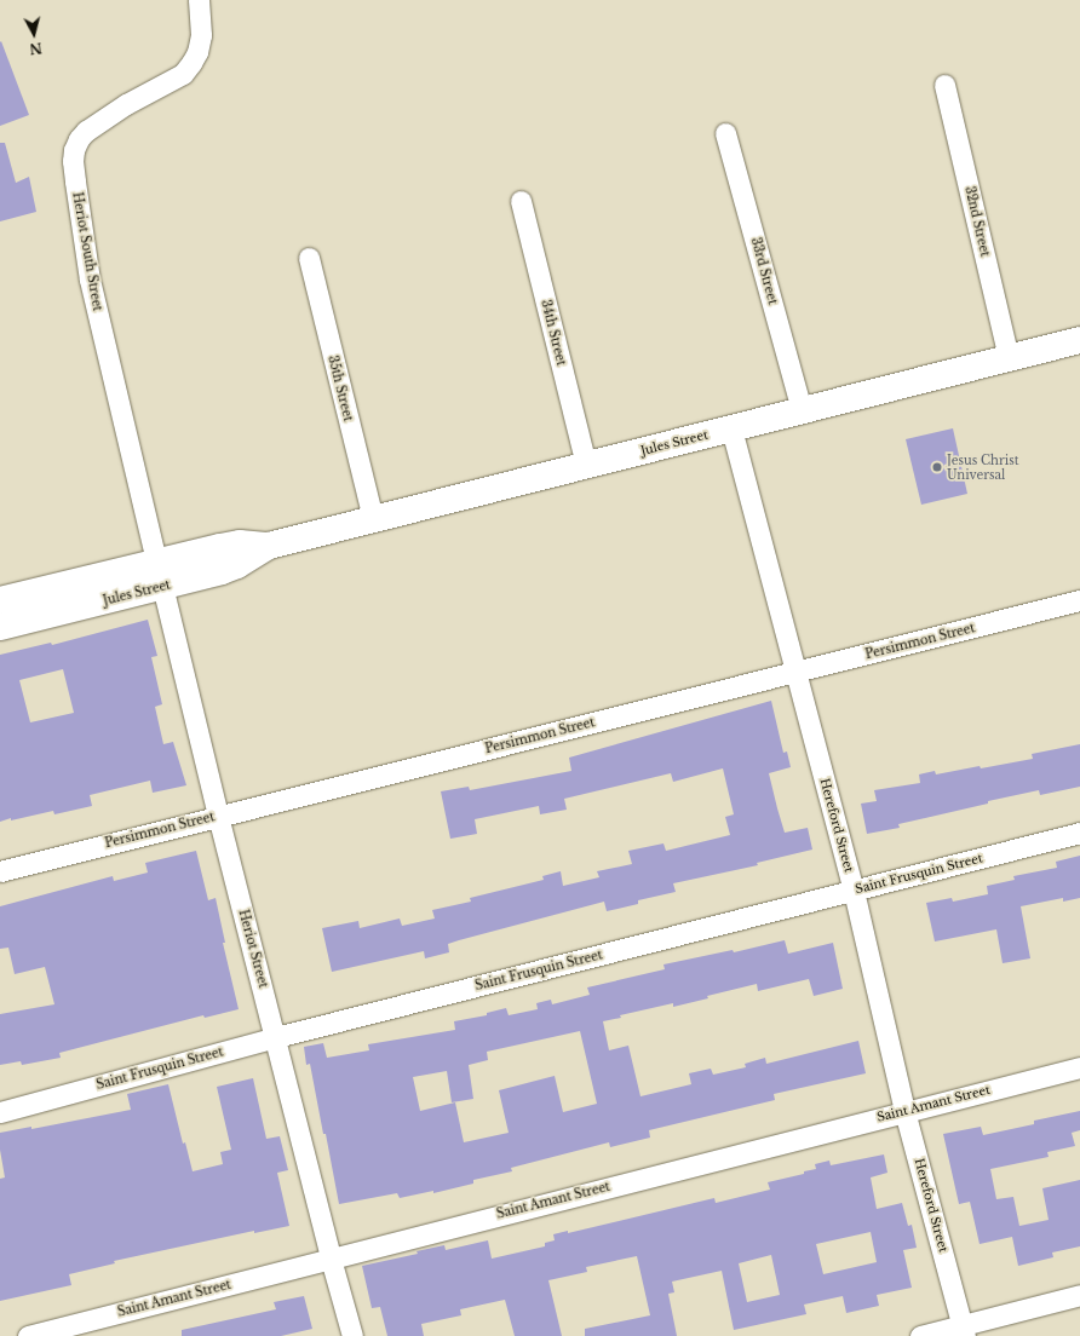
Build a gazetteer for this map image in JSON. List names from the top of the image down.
{
  "streets": {
    "main road": ["Jules Street"],
    "street": [
      "32nd Street",
      "Heriot South Street",
      "33rd Street",
      "34th Street",
      "35th Street",
      "Persimmon Street",
      "Hereford Street",
      "Saint Frusquin Street",
      "Heriot Street",
      "Saint Amant Street"
    ]
  },
  "crossings": [
    ["32nd Street", "Jules Street"],
    ["Heriot South Street", "Jules Street"],
    ["Heriot South Street", "Heriot Street"],
    ["33rd Street", "Jules Street"],
    ["34th Street", "Jules Street"],
    ["35th Street", "Jules Street"],
    ["Jules Street", "Hereford Street"],
    ["Jules Street", "Heriot Street"],
    ["Persimmon Street", "Hereford Street"],
    ["Persimmon Street", "Heriot Street"],
    ["Hereford Street", "Saint Frusquin Street"],
    ["Hereford Street", "Saint Amant Street"],
    ["Saint Frusquin Street", "Heriot Street"],
    ["Heriot Street", "Saint Amant Street"]
  ],
  "places": ["Jesus Christ Universal"],
  "north": "bottom"
}
